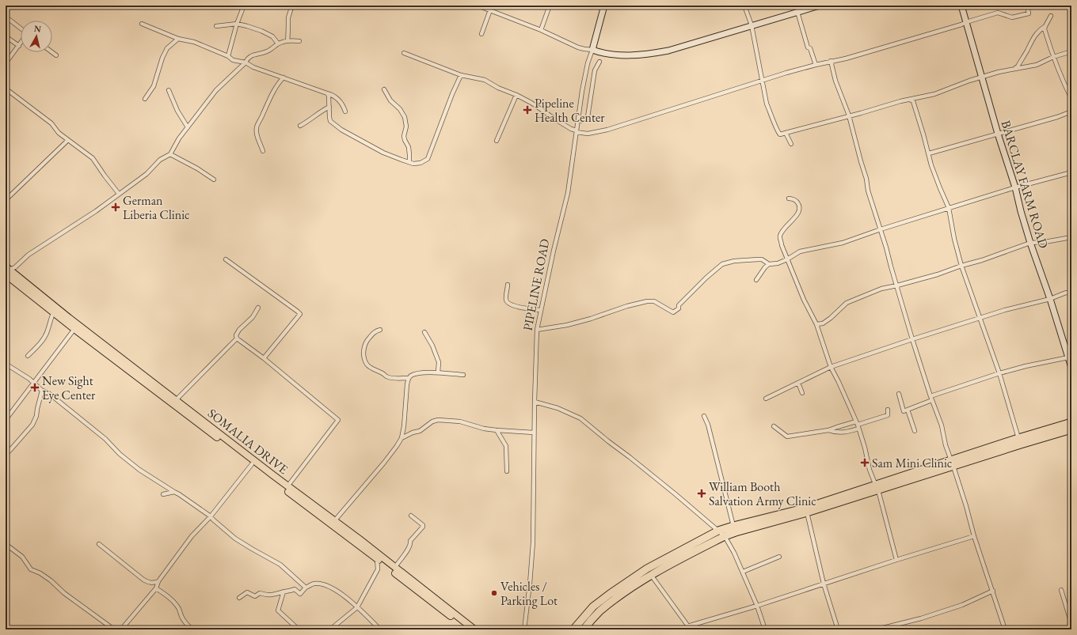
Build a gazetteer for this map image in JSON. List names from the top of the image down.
{
  "streets": {
    "main road": ["SOMALIA DRIVE"],
    "street": ["BARCLAY FARM ROAD", "PIPELINE ROAD"]
  },
  "places": {
    "health": [
      "Pipeline Health Center",
      "German Liberia Clinic",
      "New Sight Eye Center",
      "Sam Mini Clinic",
      "William Booth Salvation Army Clinic"
    ],
    "other": ["Vehicles / Parking Lot"]
  },
  "north": "top"
}
